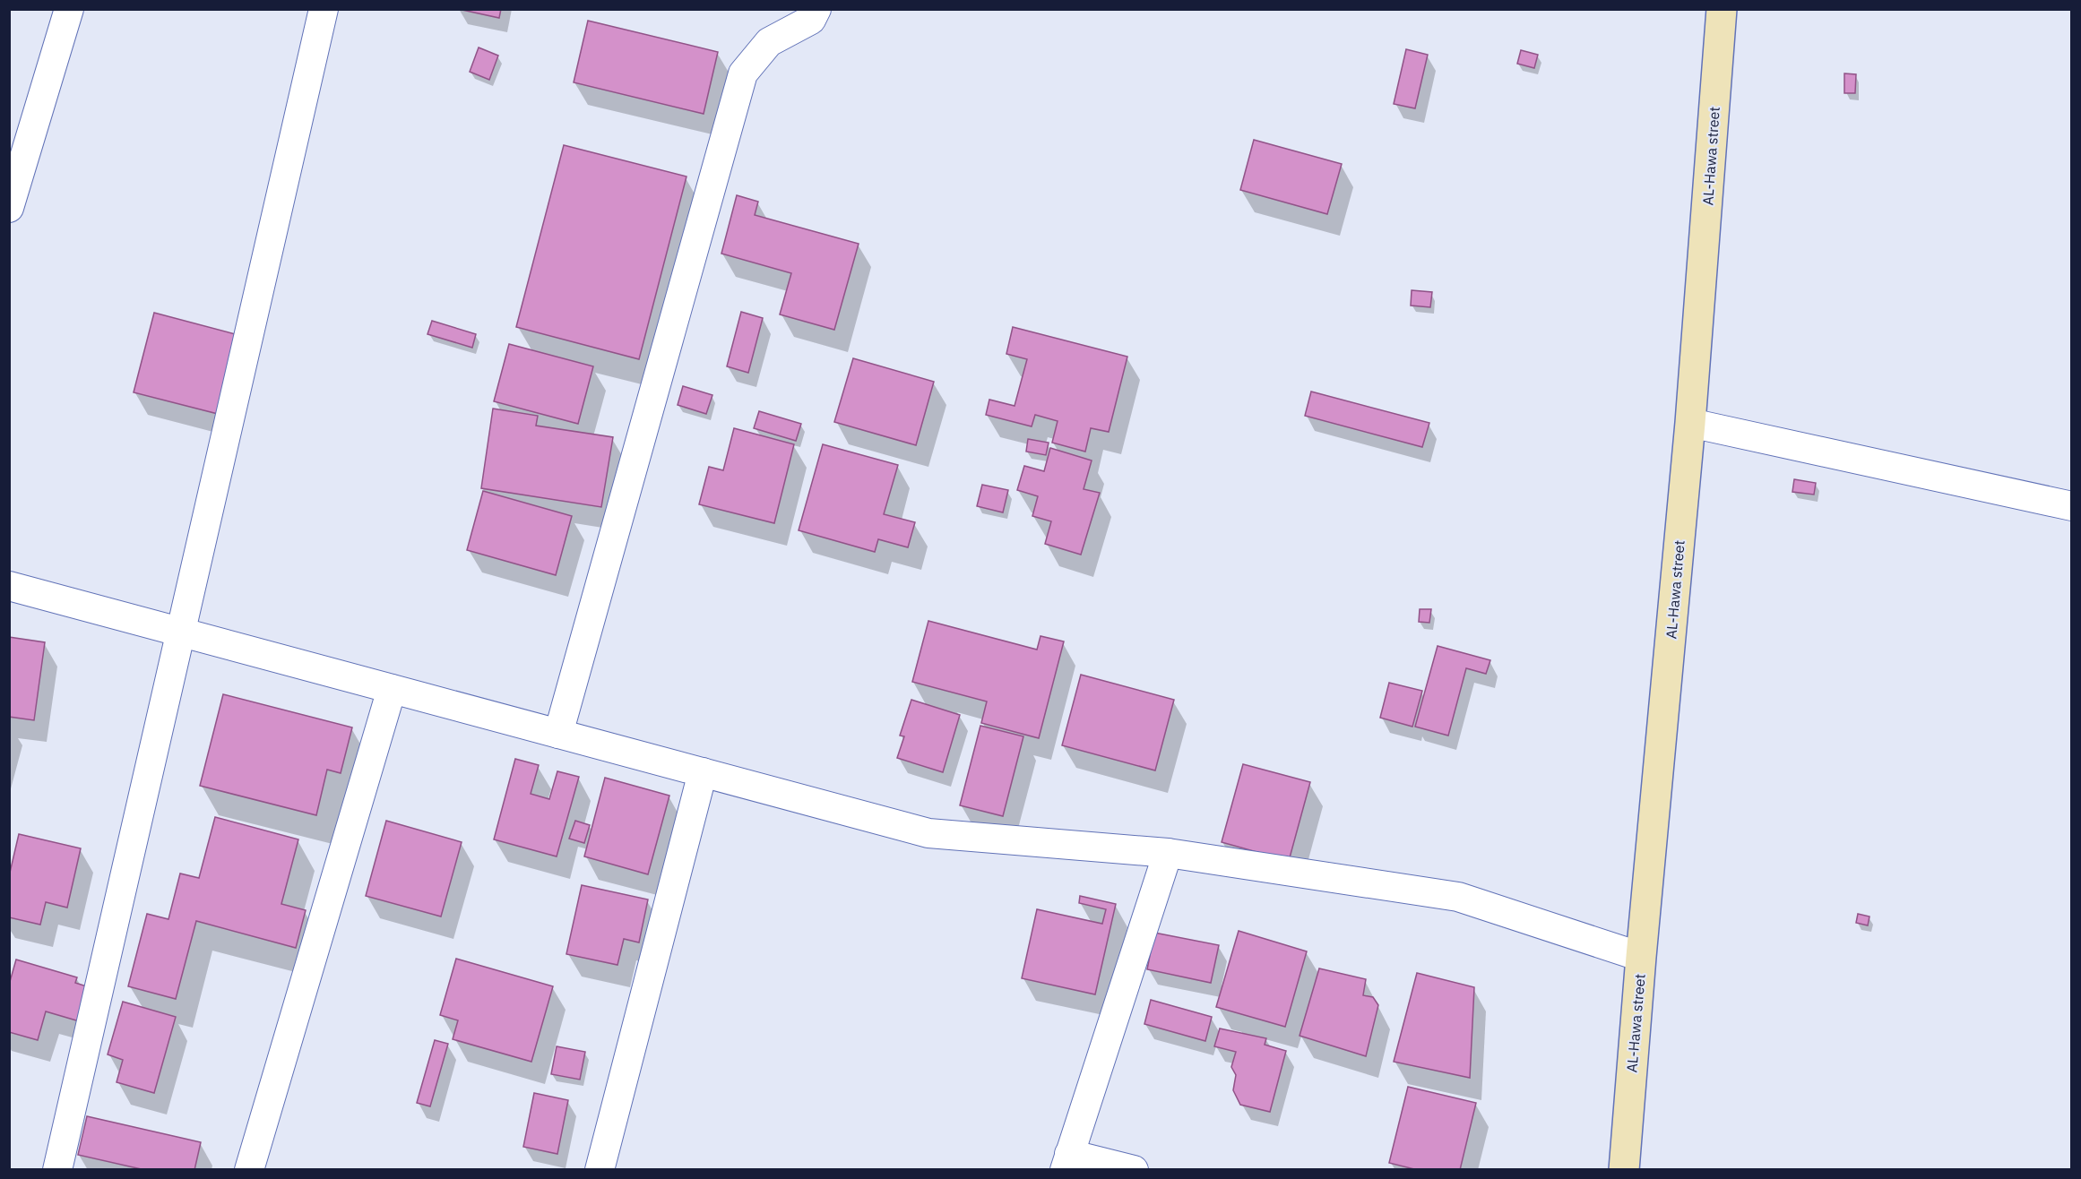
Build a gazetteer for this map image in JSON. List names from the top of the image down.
{
  "streets": {
    "street": ["AL-Hawa street"]
  }
}
